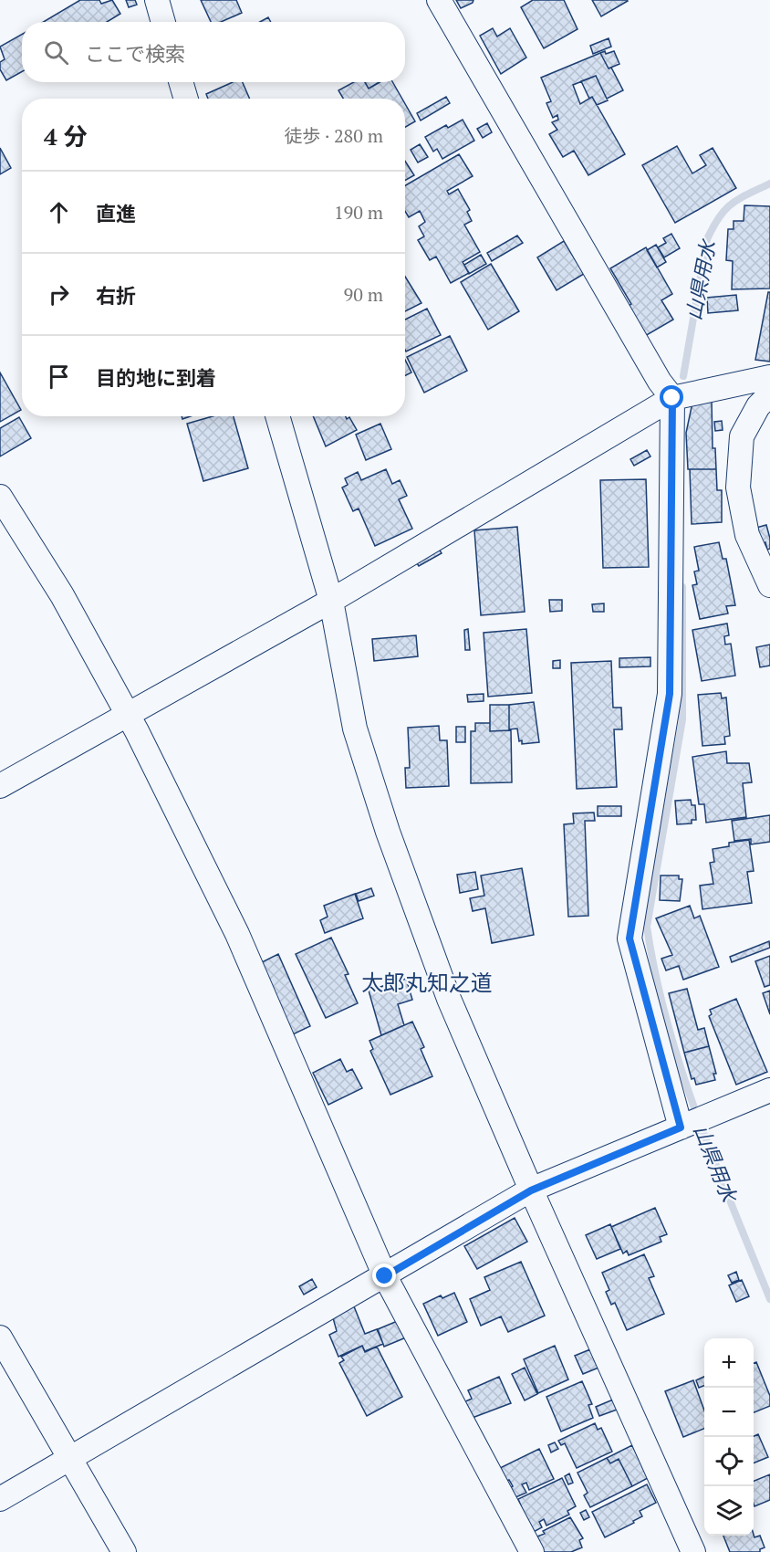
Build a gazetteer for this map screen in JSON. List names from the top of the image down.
{
  "districts": ["太郎丸知之道"],
  "water": ["山県用水"],
  "page": {
    "search": "ここで検索",
    "heading": ["4 分", "徒歩 · 280 m"],
    "list": [
      ["直進", "190 m"],
      ["右折", "90 m"],
      "目的地に到着"
    ],
    "map_buttons": ["+", "−"]
  }
}
